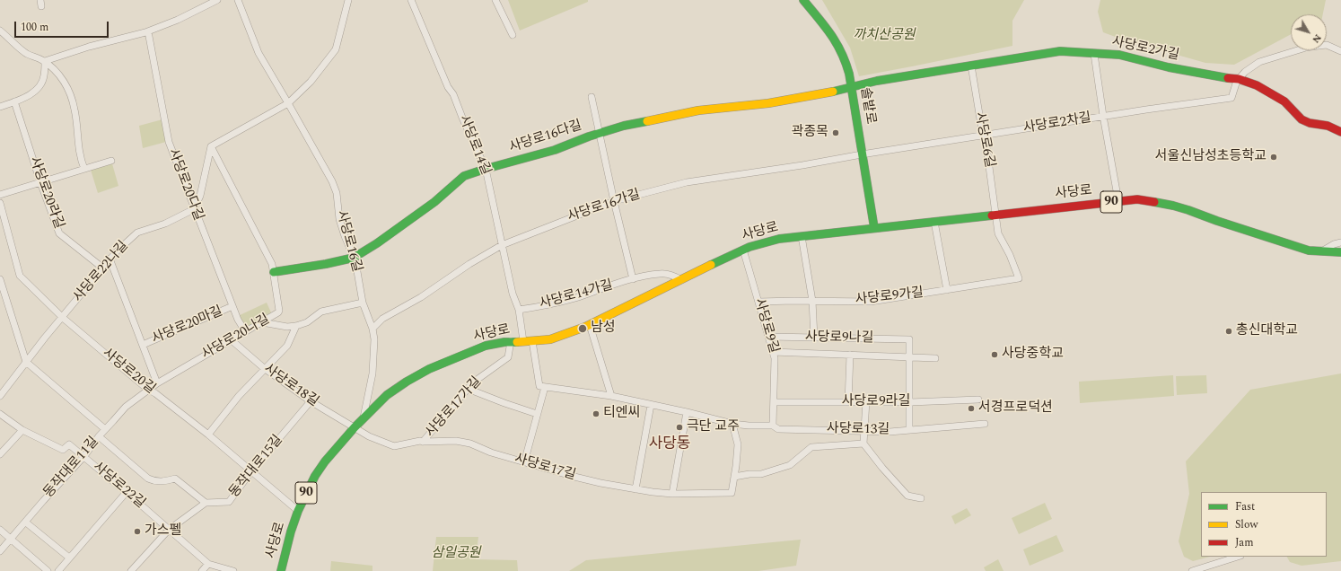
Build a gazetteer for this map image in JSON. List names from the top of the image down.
{
  "streets": {
    "street": [
      "사당로2가길",
      "솔밭로",
      "사당로2차길",
      "사당로16다길",
      "사당로6길",
      "사당로14길",
      "사당로20다길",
      "사당로20라길",
      "사당로",
      "90",
      "사당로16가길",
      "사당로16길",
      "사당로22나길",
      "사당로14가길",
      "사당로9가길",
      "사당로20마길",
      "사당로9길",
      "사당로20나길",
      "사당로9나길",
      "사당로20길",
      "사당로18길",
      "사당로9라길",
      "사당로17가길",
      "사당로13길",
      "동작대로15길",
      "동작대로11길",
      "사당로17길",
      "사당로22길"
    ]
  },
  "crossings": [
    ["사당로2가길", "솔밭로"],
    ["사당로2가길", "사당로2차길"],
    ["사당로2가길", "사당로16다길"],
    ["사당로2가길", "사당로6길"],
    ["솔밭로", "사당로2차길"],
    ["솔밭로", "사당로16다길"],
    ["솔밭로", "사당로"],
    ["솔밭로", "사당로16가길"],
    ["사당로2차길", "사당로6길"],
    ["사당로2차길", "사당로16가길"],
    ["사당로16다길", "사당로14길"],
    ["사당로16다길", "사당로16길"],
    ["사당로16다길", "사당로20나길"],
    ["사당로6길", "사당로"],
    ["사당로6길", "사당로9가길"],
    ["사당로14길", "사당로"],
    ["사당로14길", "사당로16가길"],
    ["사당로14길", "사당로14가길"],
    ["사당로20다길", "사당로22나길"],
    ["사당로20다길", "사당로20마길"],
    ["사당로20다길", "사당로20나길"],
    ["사당로20라길", "사당로22나길"],
    ["사당로", "사당로16길"],
    ["사당로", "사당로14가길"],
    ["사당로", "사당로9길"],
    ["사당로", "사당로20길"],
    ["사당로", "사당로18길"],
    ["사당로", "사당로17가길"],
    ["사당로", "사당로17길"],
    ["사당로16가길", "사당로16길"],
    ["사당로22나길", "사당로20길"],
    ["사당로9가길", "사당로9길"],
    ["사당로9길", "사당로9나길"],
    ["사당로9길", "사당로9라길"],
    ["사당로9길", "사당로13길"],
    ["사당로20나길", "사당로20길"],
    ["사당로20나길", "사당로18길"],
    ["사당로20나길", "동작대로11길"],
    ["사당로20길", "동작대로15길"],
    ["사당로20길", "동작대로11길"],
    ["사당로18길", "동작대로15길"],
    ["사당로18길", "사당로17길"],
    ["사당로17가길", "사당로17길"],
    ["동작대로11길", "사당로22길"]
  ],
  "districts": ["사당동"],
  "parks": ["까치산공원", "삼일공원"],
  "places": [
    "곽종목",
    "서울신남성초등학교",
    "남성",
    "총신대학교",
    "사당중학교",
    "서경프로덕션",
    "티엔씨",
    "극단 교주",
    "가스펠"
  ],
  "legend": ["Fast", "Slow", "Jam"],
  "scale_bar": "100 m",
  "north": "bottom right"
}
